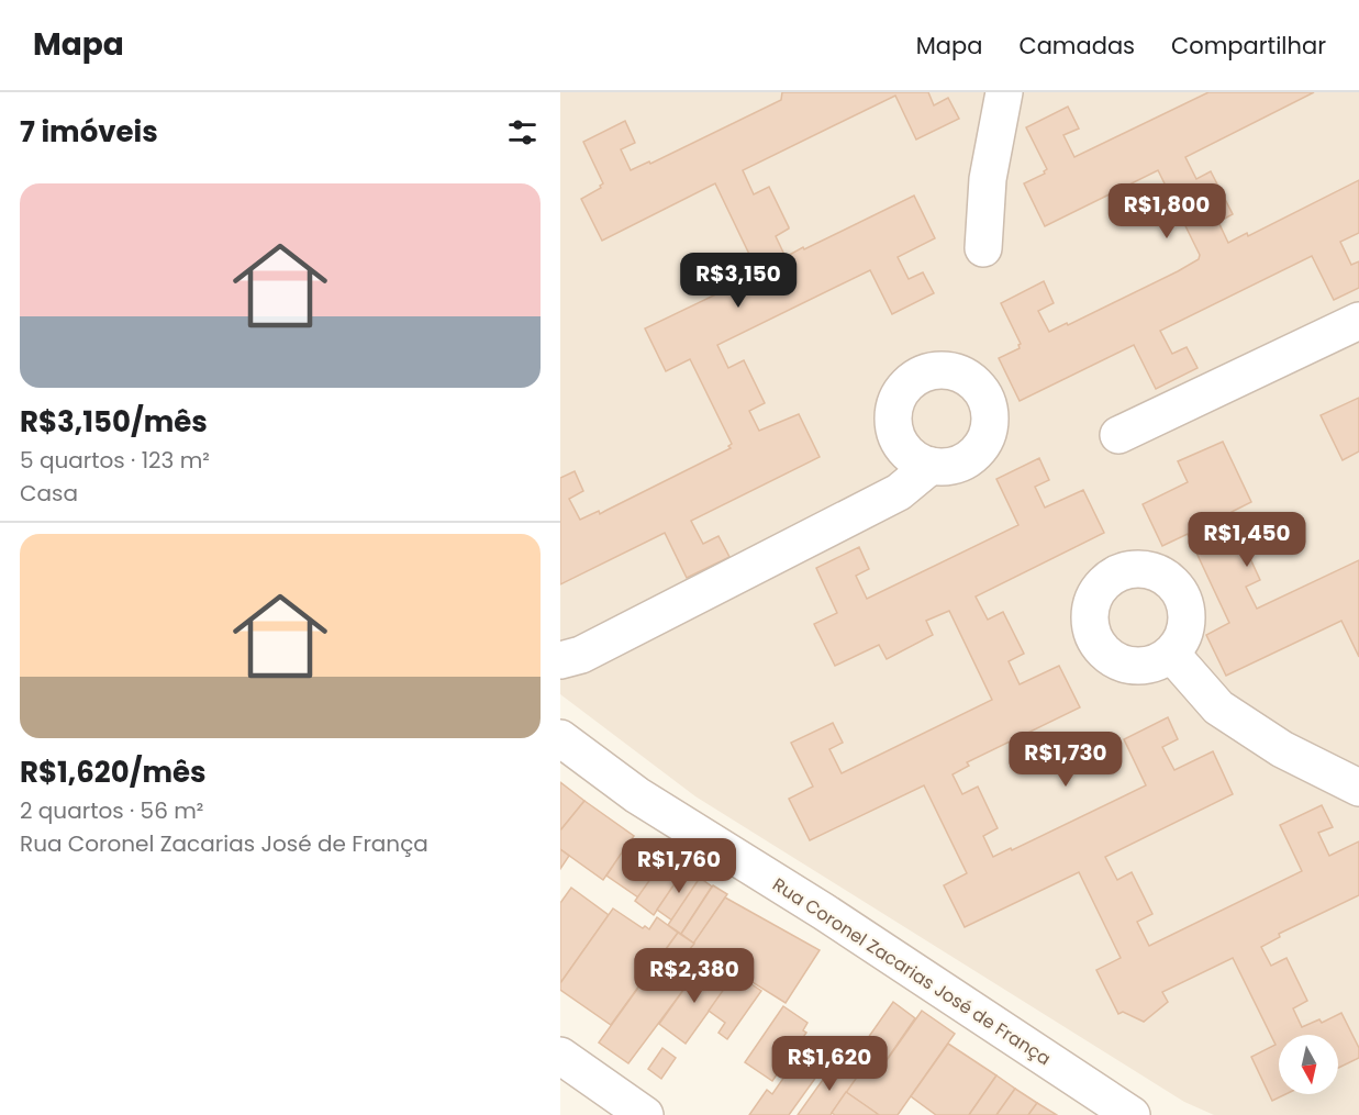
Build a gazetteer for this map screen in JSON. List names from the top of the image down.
{
  "streets": {
    "street": ["Rua Coronel Zacarias José de França"]
  },
  "north": "bottom",
  "page": {
    "header": "Mapa",
    "nav": ["Mapa", "Camadas", "Compartilhar"],
    "heading": "7 imóveis",
    "list": [
      {
        "name": "R$3,150/mês",
        "note": "5 quartos · 123 m² · Casa"
      },
      {
        "name": "R$1,620/mês",
        "note": "2 quartos · 56 m² · Rua Coronel Zacarias José de França"
      }
    ],
    "price": [
      "R$1,800",
      "R$3,150",
      "R$1,450",
      "R$1,730",
      "R$1,760",
      "R$2,380",
      "R$1,620"
    ]
  }
}
